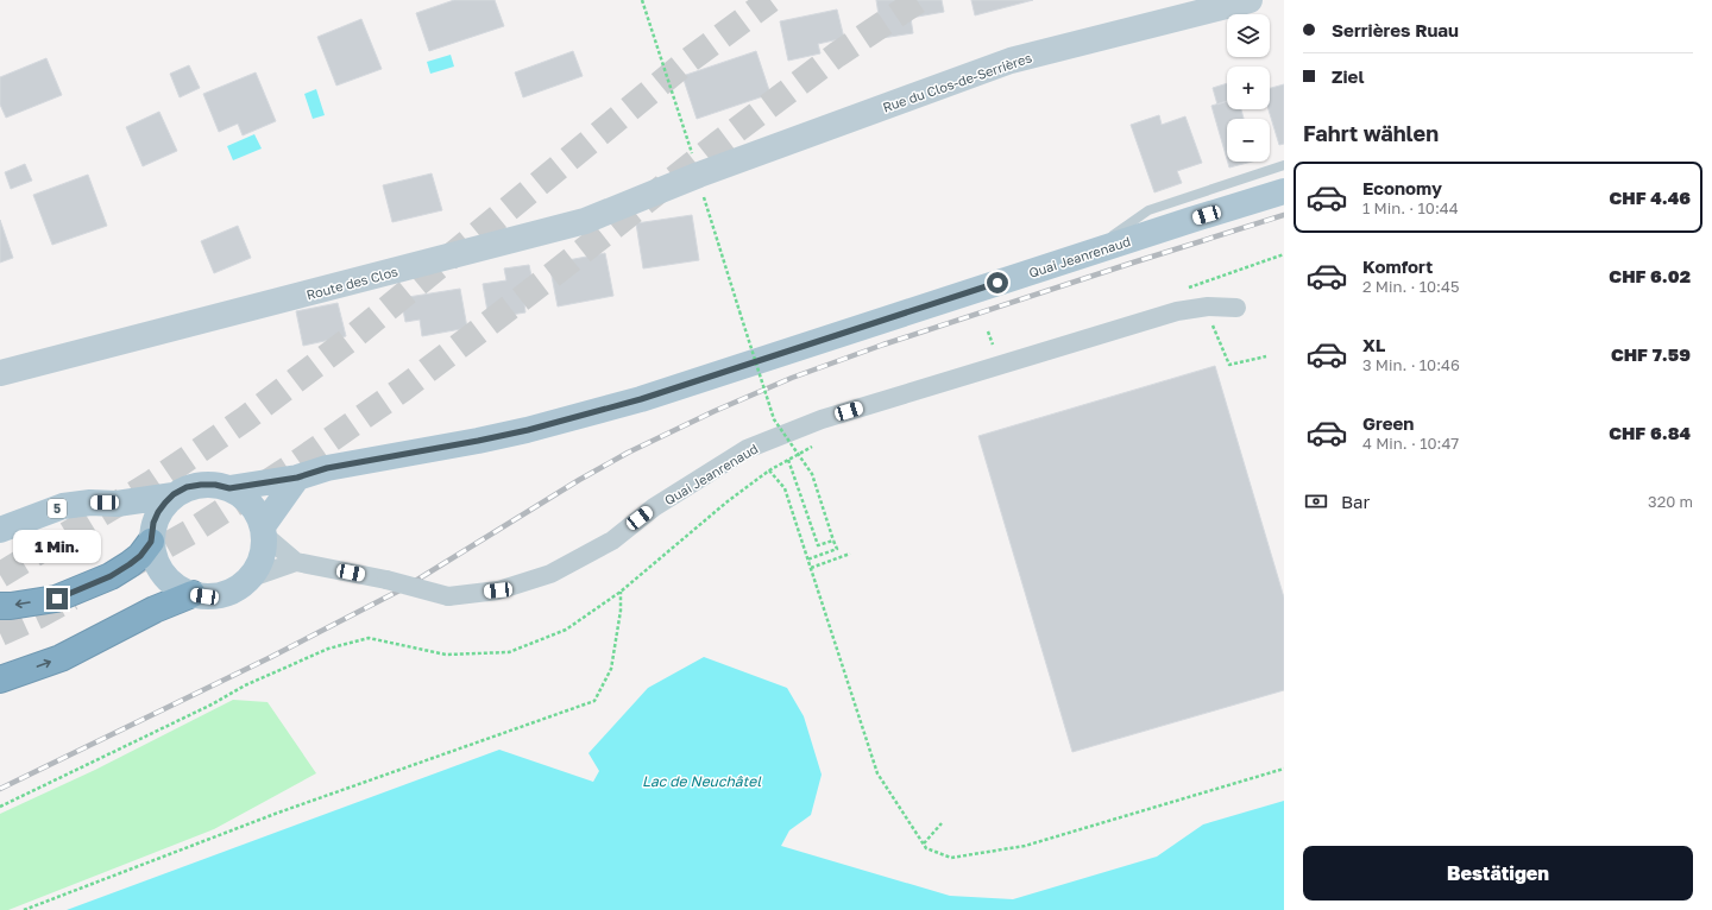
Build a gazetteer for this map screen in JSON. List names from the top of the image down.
{
  "streets": {
    "main road": ["Quai Jeanrenaud", "5"],
    "street": ["Rue du Clos-de-Serrières", "Route des Clos"]
  },
  "crossings": [
    ["Rue du Clos-de-Serrières", "Route des Clos"],
    ["Quai Jeanrenaud", "5"]
  ],
  "water": ["Lac de Neuchâtel"],
  "page": {
    "banner": ["Serrières Ruau", "Ziel"],
    "map_buttons": ["+", "−"],
    "heading": "Fahrt wählen",
    "list": [
      {
        "name": "Economy",
        "note": "1 Min. · 10:44",
        "value": "CHF 4.46"
      },
      {
        "name": "Komfort",
        "note": "2 Min. · 10:45",
        "value": "CHF 6.02"
      },
      {
        "name": "XL",
        "note": "3 Min. · 10:46",
        "value": "CHF 7.59"
      },
      {
        "name": "Green",
        "note": "4 Min. · 10:47",
        "value": "CHF 6.84"
      }
    ],
    "pay": ["Bar", "320 m"],
    "bubble": "1 Min.",
    "buttons": "Bestätigen"
  }
}
